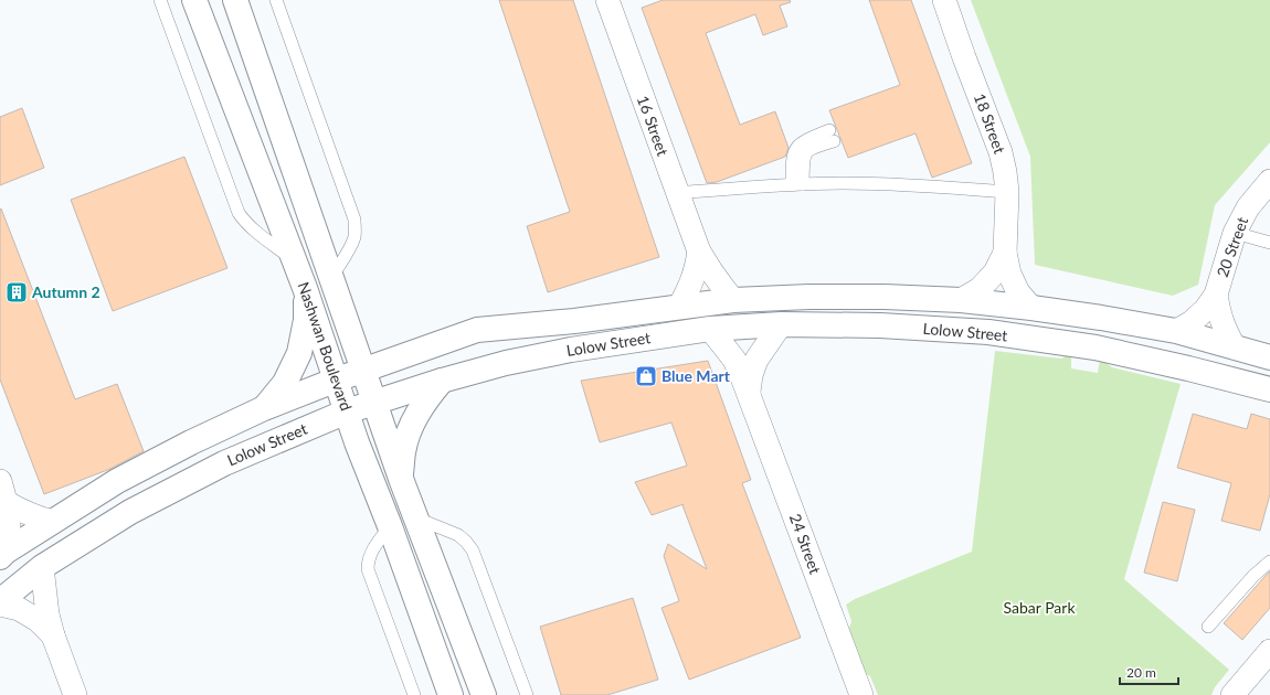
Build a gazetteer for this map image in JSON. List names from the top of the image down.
{
  "streets": {
    "street": [
      "18 Street",
      "16 Street",
      "20 Street",
      "Lolow Street",
      "Nashwan Boulevard",
      "24 Street"
    ]
  },
  "crossings": [
    ["18 Street", "Lolow Street"],
    ["16 Street", "Lolow Street"],
    ["20 Street", "Lolow Street"],
    ["Lolow Street", "Nashwan Boulevard"],
    ["Lolow Street", "24 Street"]
  ],
  "parks": ["Sabar Park"],
  "places": {
    "building": ["Autumn 2"],
    "shop": ["Blue Mart"]
  },
  "scale_bar": "20 m"
}
